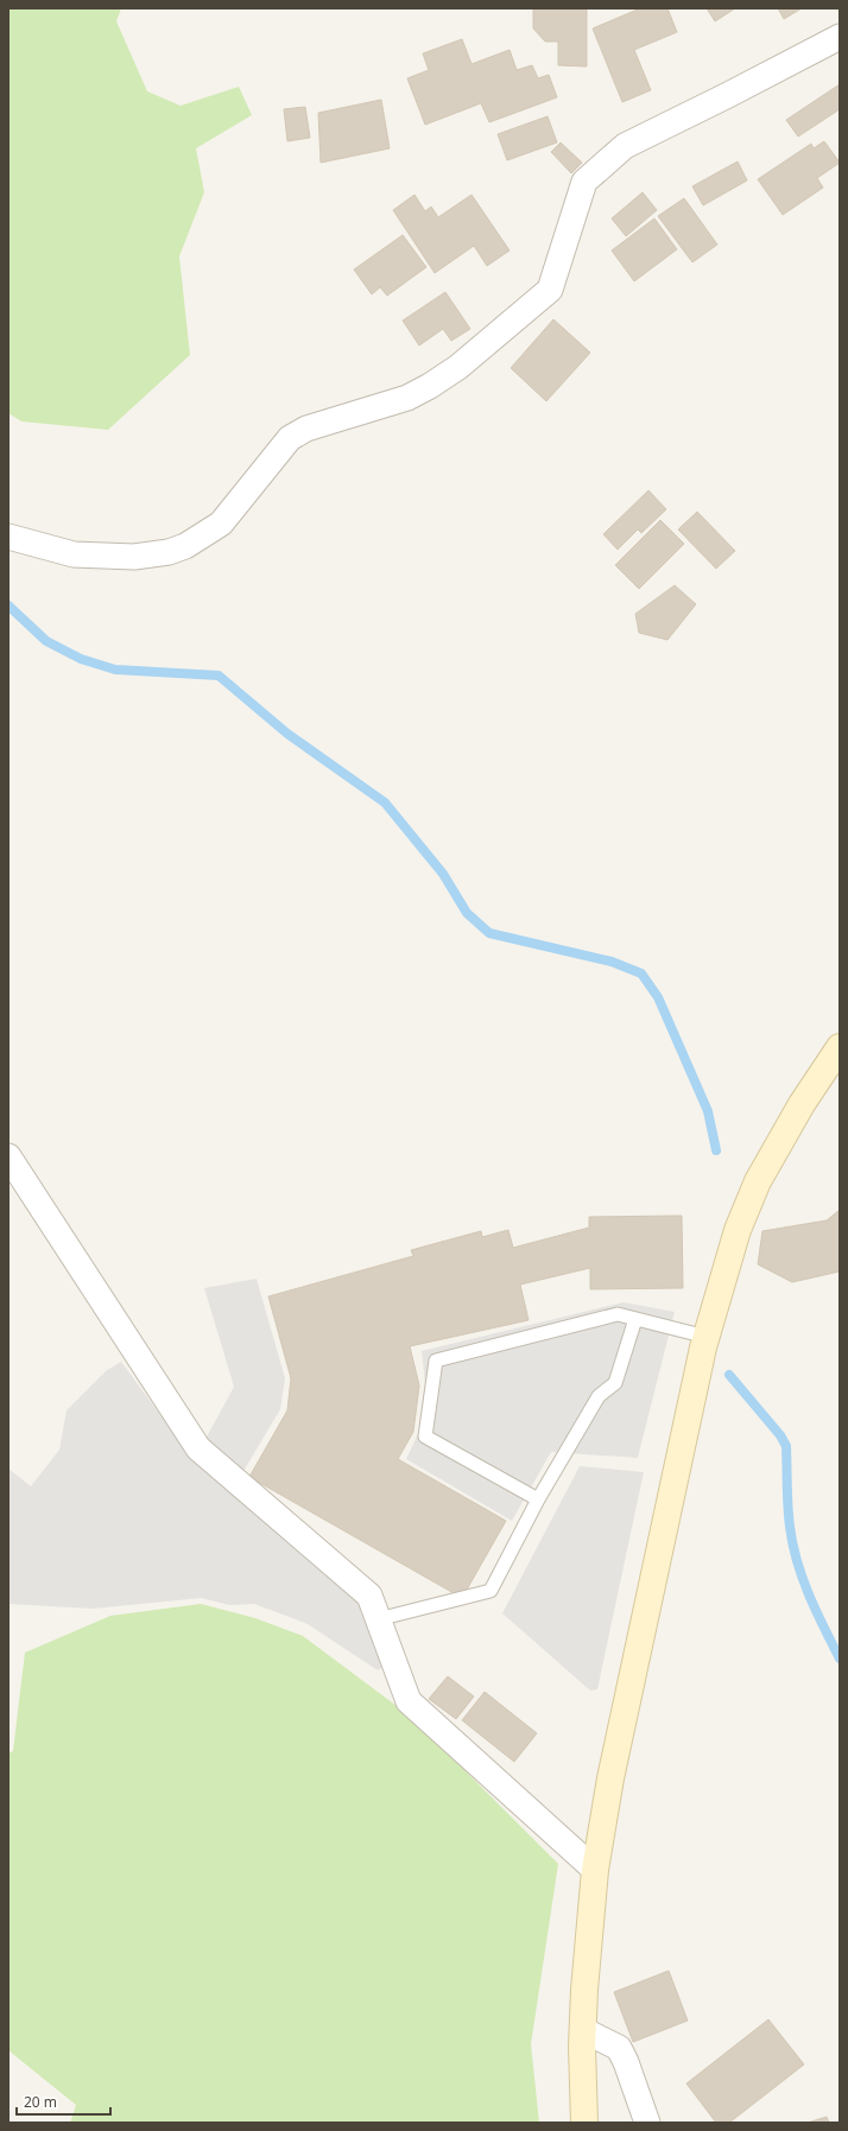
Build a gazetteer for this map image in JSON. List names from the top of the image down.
{
  "scale_bar": "20 m"
}
